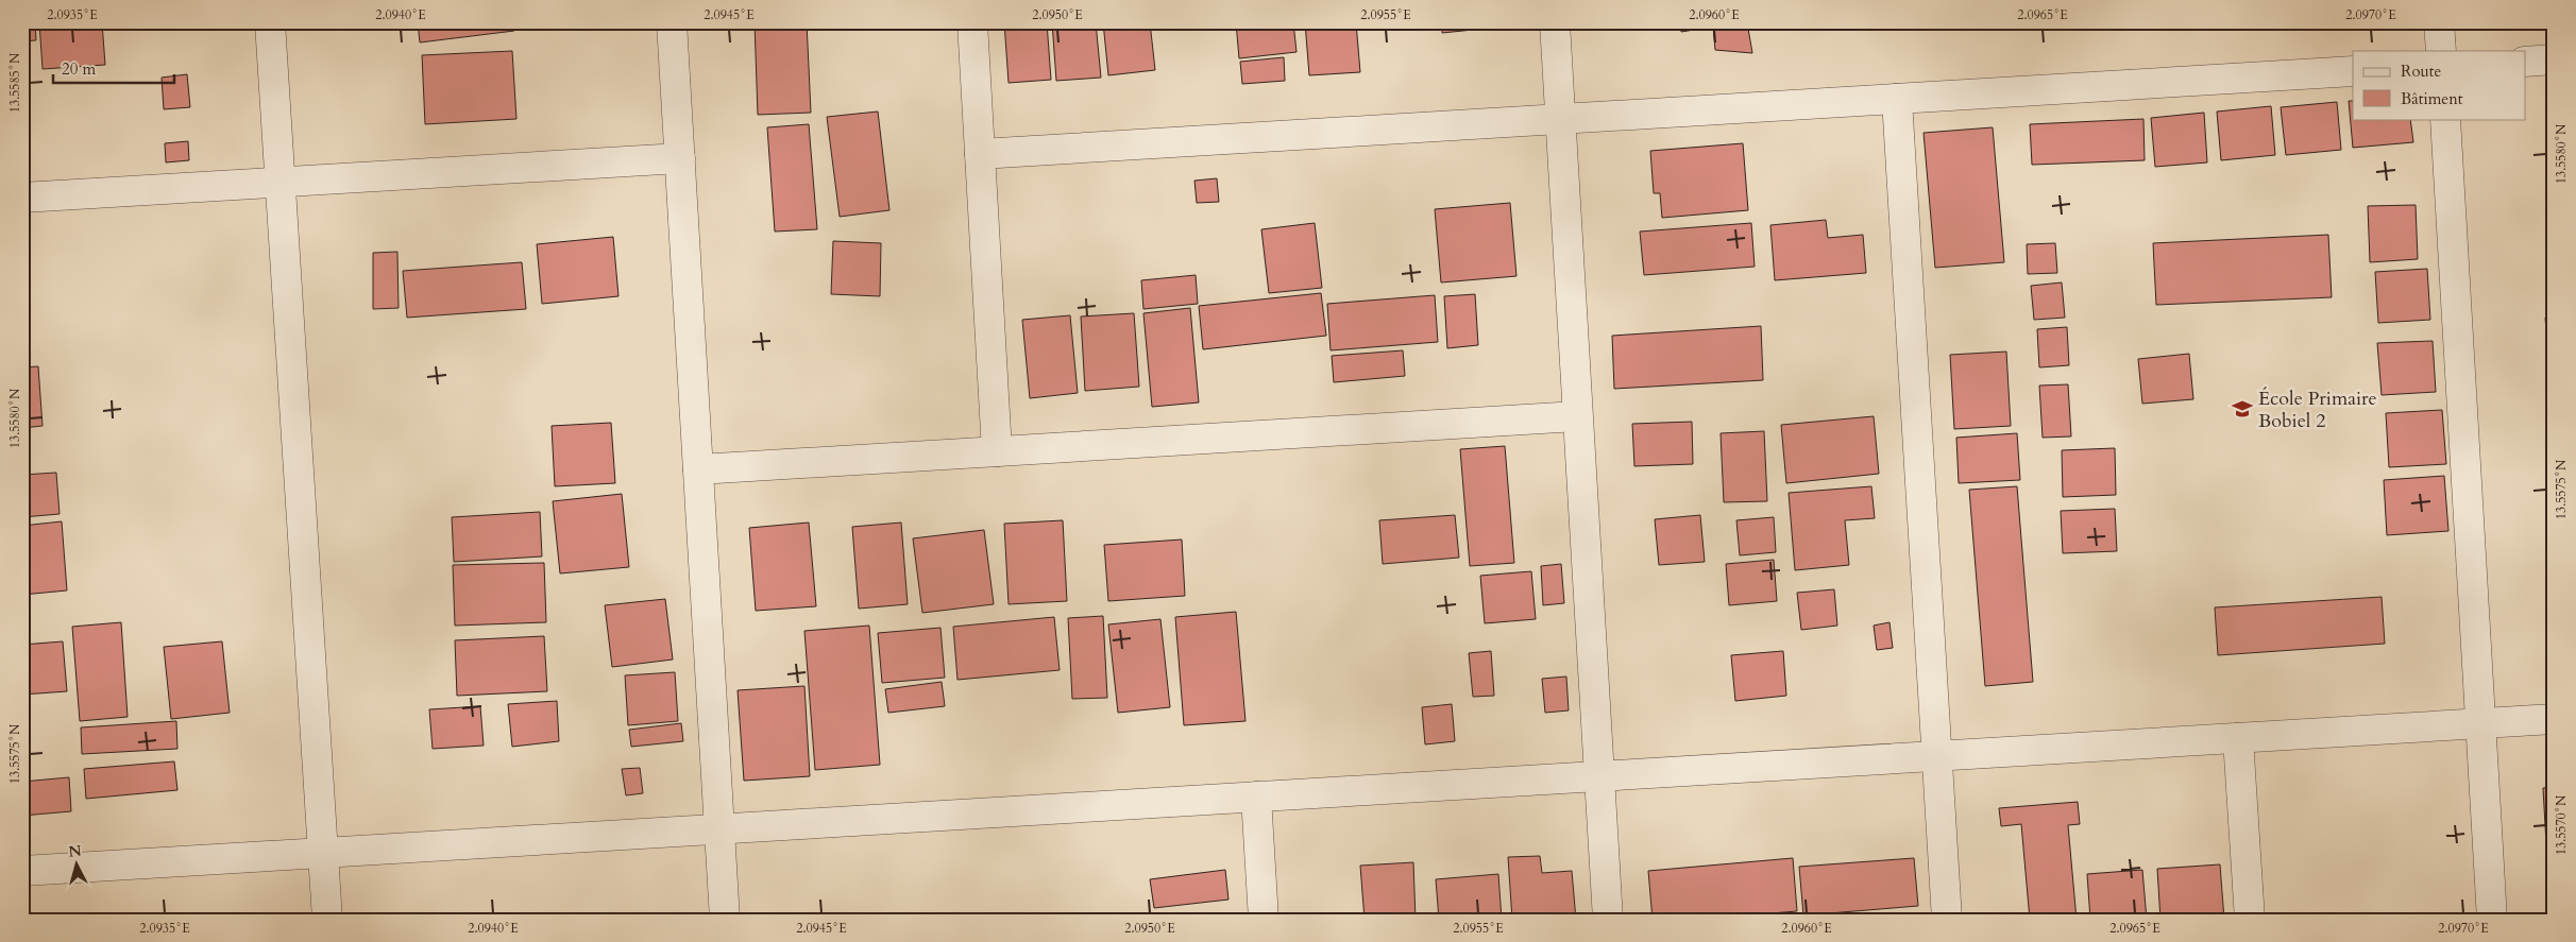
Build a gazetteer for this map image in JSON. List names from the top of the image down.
{
  "places": {
    "school or university": ["École Primaire Bobiel 2"]
  },
  "legend": ["Route", "Bâtiment"],
  "scale_bar": "20 m",
  "north": "top",
  "coordinates": [
    "2.0935°E",
    "2.0940°E",
    "2.0945°E",
    "2.0950°E",
    "2.0955°E",
    "2.0960°E",
    "2.0965°E",
    "2.0970°E",
    "13.5585°N",
    "13.5580°N",
    "13.5575°N",
    "13.5570°N"
  ]
}
